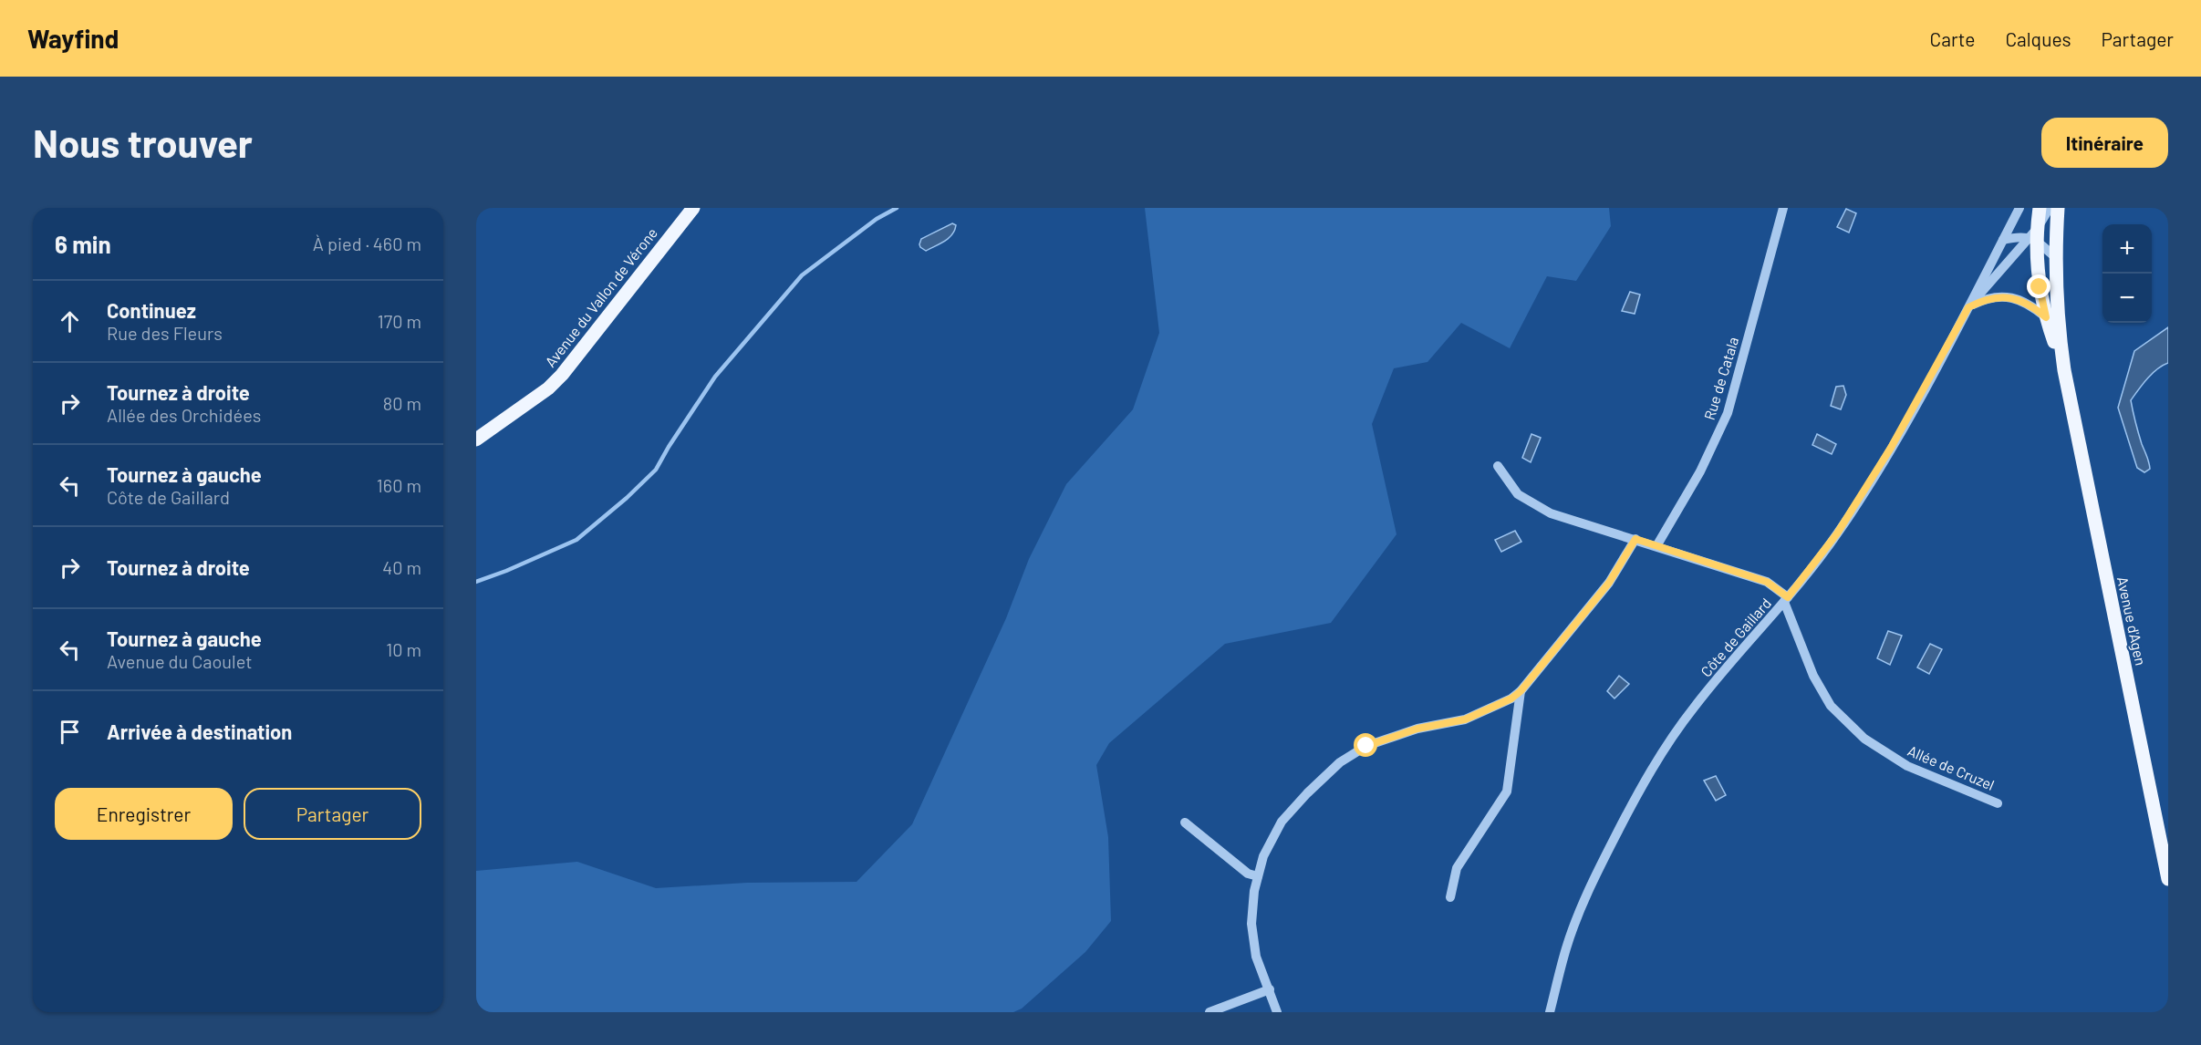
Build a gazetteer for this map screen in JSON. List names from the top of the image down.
{
  "streets": {
    "main road": ["Avenue du Vallon de Vérone", "Avenue d'Agen"],
    "street": ["Rue de Catala", "Côte de Gaillard", "Allée de Cruzel"]
  },
  "crossings": [
    ["Côte de Gaillard", "Allée de Cruzel"]
  ],
  "page": {
    "header": "Wayfind",
    "nav": ["Carte", "Calques", "Partager"],
    "buttons": [
      "Itinéraire",
      ["Enregistrer", "Partager"]
    ],
    "title": "Nous trouver",
    "heading": ["6 min", "À pied · 460 m"],
    "map_buttons": ["+", "−"],
    "list": [
      ["Continuez", "Rue des Fleurs", "170 m"],
      ["Tournez à droite", "Allée des Orchidées", "80 m"],
      ["Tournez à gauche", "Côte de Gaillard", "160 m"],
      ["Tournez à droite", "40 m"],
      ["Tournez à gauche", "Avenue du Caoulet", "10 m"],
      "Arrivée à destination"
    ]
  }
}
